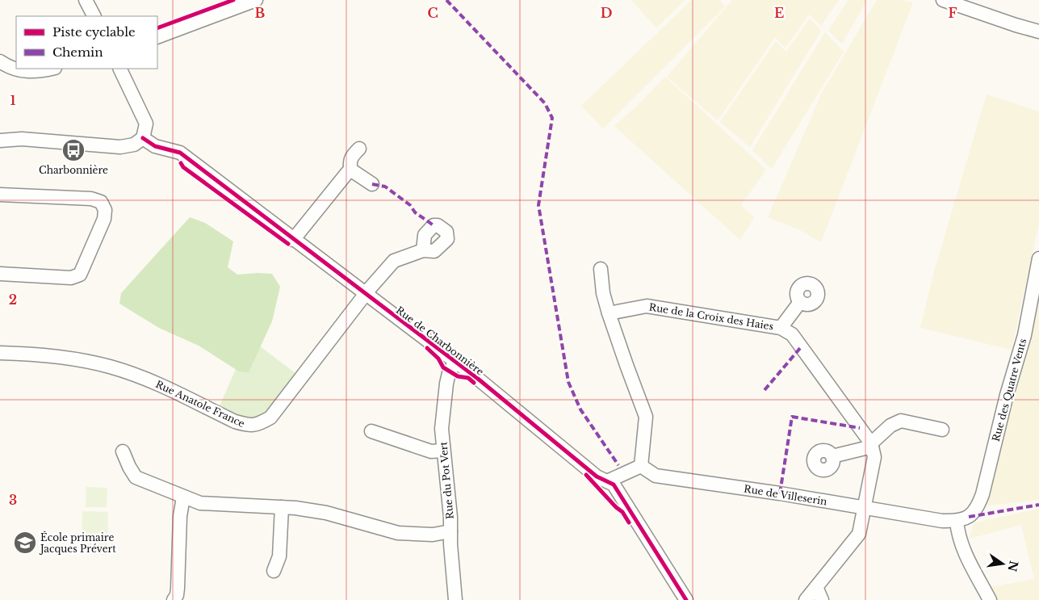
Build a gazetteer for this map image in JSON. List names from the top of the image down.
{
  "streets": {
    "street": [
      "Rue de la Croix des Haies",
      "Rue de Charbonnière",
      "Rue des Quatre Vents",
      "Rue Anatole France",
      "Rue du Pot Vert",
      "Rue de Villeserin"
    ]
  },
  "crossings": [
    ["Rue de Charbonnière", "Rue Anatole France"],
    ["Rue de Charbonnière", "Rue du Pot Vert"],
    ["Rue des Quatre Vents", "Rue de Villeserin"]
  ],
  "places": {
    "bus stop": ["Charbonnière"],
    "school or university": ["École primaire Jacques Prévert"]
  },
  "legend": ["Piste cyclable", "Chemin"],
  "north": "right",
  "grid": {
    "columns": [
      "B",
      "C",
      "D",
      "E",
      "F"
    ],
    "rows": ["1", "2", "3"]
  }
}
